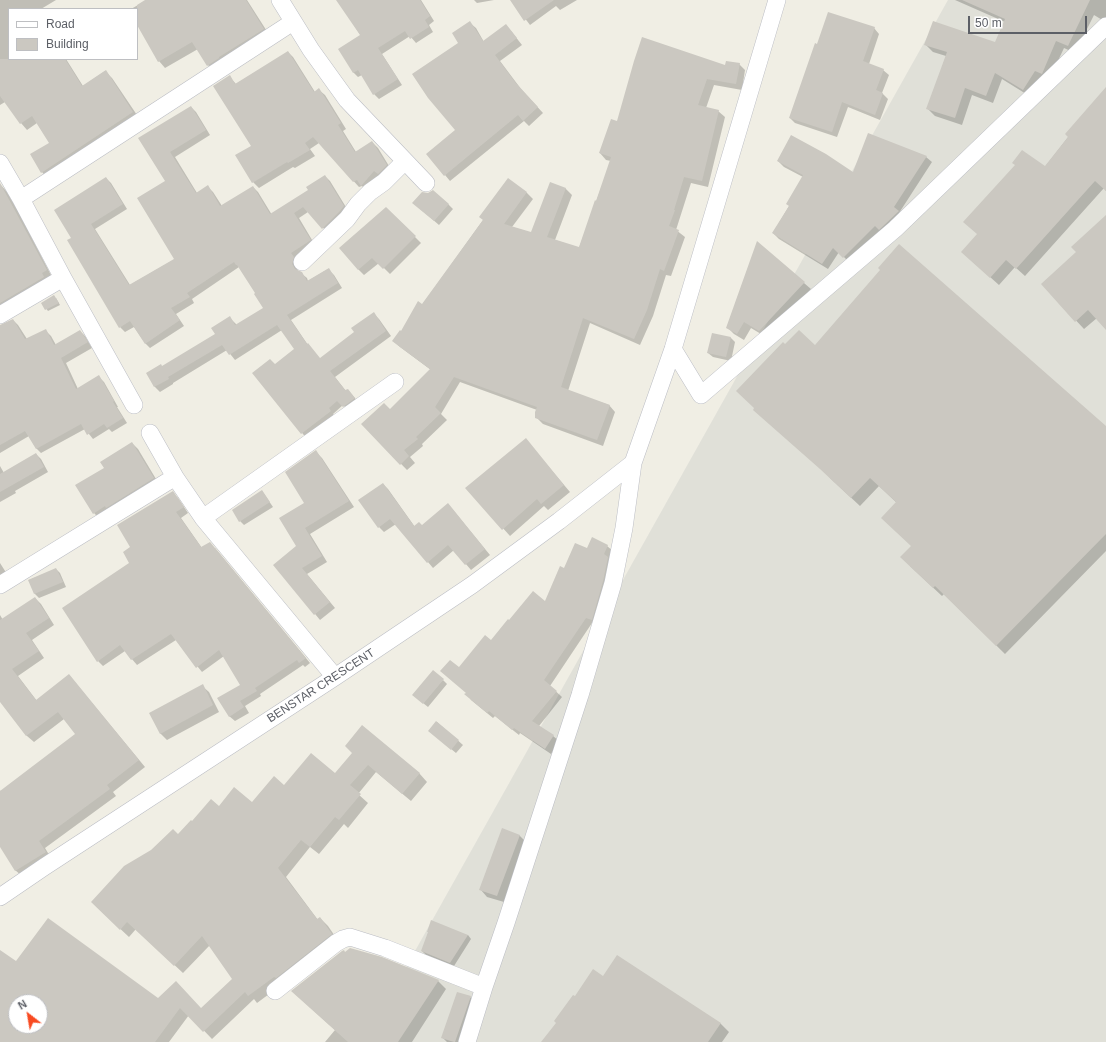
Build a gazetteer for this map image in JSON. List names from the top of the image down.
{
  "streets": {
    "street": ["BENSTAR CRESCENT"]
  },
  "legend": ["Road", "Building"],
  "scale_bar": "50 m",
  "north": "top left"
}
